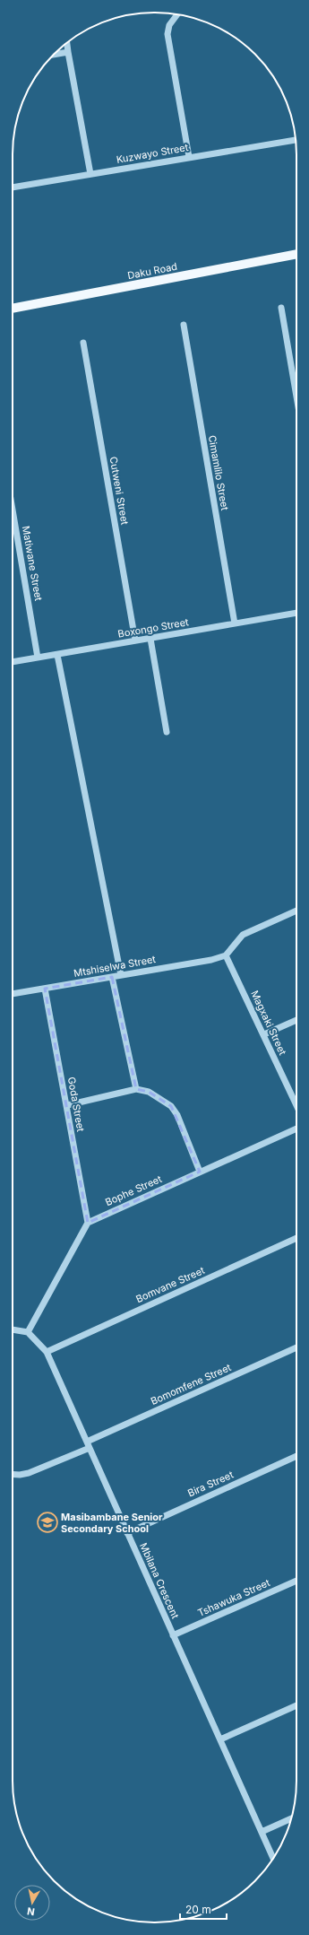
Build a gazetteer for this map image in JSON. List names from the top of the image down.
{
  "streets": {
    "main road": ["Daku Road"],
    "street": [
      "Kuzwayo Street",
      "Cimamlilo Street",
      "Cutweni Street",
      "Matiwane Street",
      "Boxongo Street",
      "Mtshiselwa Street",
      "Magxaki Street",
      "Goda Street",
      "Bophe Street",
      "Bomvane Street",
      "Bomomfene Street",
      "Bira Street",
      "Mbilana Crescent",
      "Tshawuka Street"
    ]
  },
  "crossings": [
    ["Cimamlilo Street", "Boxongo Street"],
    ["Cutweni Street", "Boxongo Street"],
    ["Matiwane Street", "Boxongo Street"],
    ["Mtshiselwa Street", "Magxaki Street"],
    ["Mtshiselwa Street", "Goda Street"],
    ["Goda Street", "Bophe Street"],
    ["Bomvane Street", "Mbilana Crescent"],
    ["Bomomfene Street", "Mbilana Crescent"],
    ["Bira Street", "Mbilana Crescent"],
    ["Mbilana Crescent", "Tshawuka Street"]
  ],
  "places": {
    "school or university": ["Masibambane Senior Secondary School"]
  },
  "scale_bar": "20 m",
  "north": "bottom"
}
